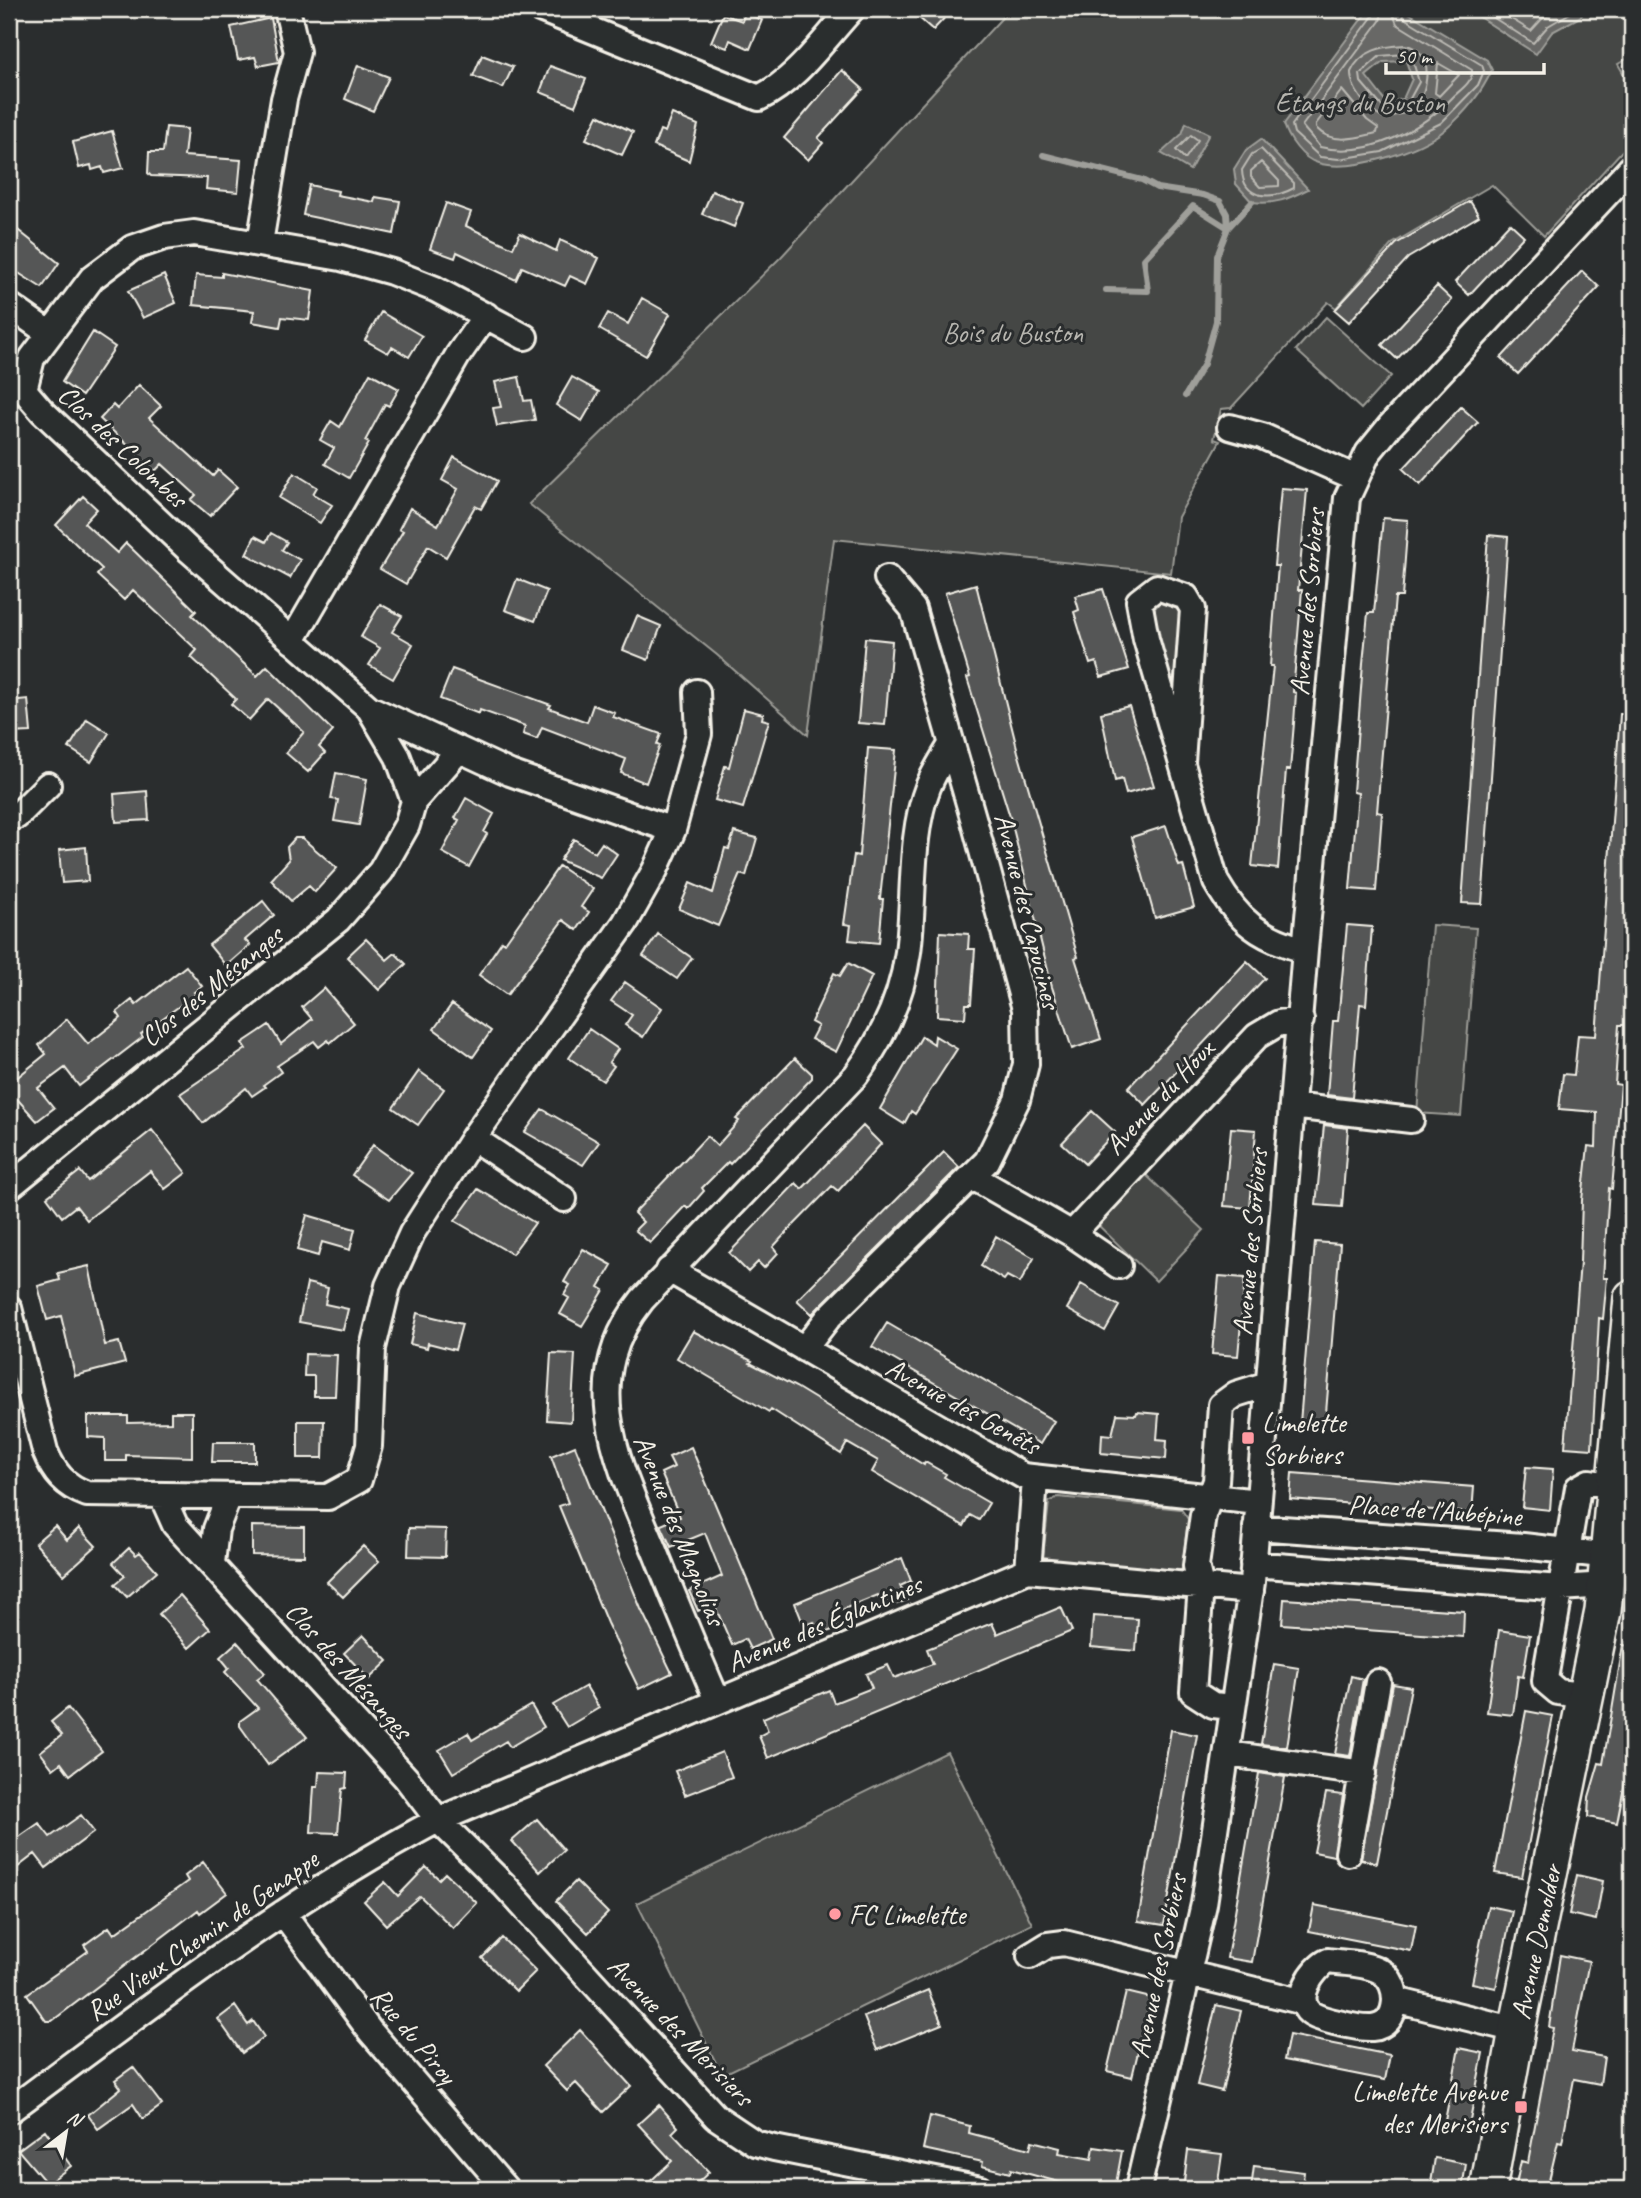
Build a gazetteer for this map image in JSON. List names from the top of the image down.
{
  "streets": {
    "street": [
      "Clos des Colombes",
      "Avenue des Sorbiers",
      "Avenue des Capucines",
      "Clos des Mésanges",
      "Avenue du Houx",
      "Avenue des Genêts",
      "Place de l'Aubépine",
      "Avenue des Magnolias",
      "Avenue des Églantines",
      "Rue Vieux Chemin de Genappe",
      "Avenue Demolder",
      "Avenue des Merisiers",
      "Rue du Piroy"
    ]
  },
  "crossings": [
    ["Avenue des Sorbiers", "Avenue du Houx"],
    ["Avenue des Sorbiers", "Avenue des Genêts"],
    ["Avenue des Sorbiers", "Place de l'Aubépine"],
    ["Avenue des Sorbiers", "Avenue des Églantines"],
    ["Avenue des Capucines", "Avenue des Genêts"],
    ["Clos des Mésanges", "Avenue des Églantines"],
    ["Clos des Mésanges", "Rue Vieux Chemin de Genappe"],
    ["Clos des Mésanges", "Avenue des Merisiers"],
    ["Avenue des Genêts", "Avenue des Magnolias"],
    ["Place de l'Aubépine", "Avenue Demolder"],
    ["Avenue des Magnolias", "Avenue des Églantines"],
    ["Avenue des Églantines", "Rue Vieux Chemin de Genappe"],
    ["Avenue des Églantines", "Avenue des Merisiers"],
    ["Rue Vieux Chemin de Genappe", "Avenue des Merisiers"],
    ["Rue Vieux Chemin de Genappe", "Rue du Piroy"]
  ],
  "parks": ["Étangs du Buston", "Bois du Buston"],
  "places": {
    "transit": ["Limelette Sorbiers", "Limelette Avenue des Merisiers"],
    "other": ["FC Limelette"]
  },
  "scale_bar": "50 m",
  "north": "top right"
}
